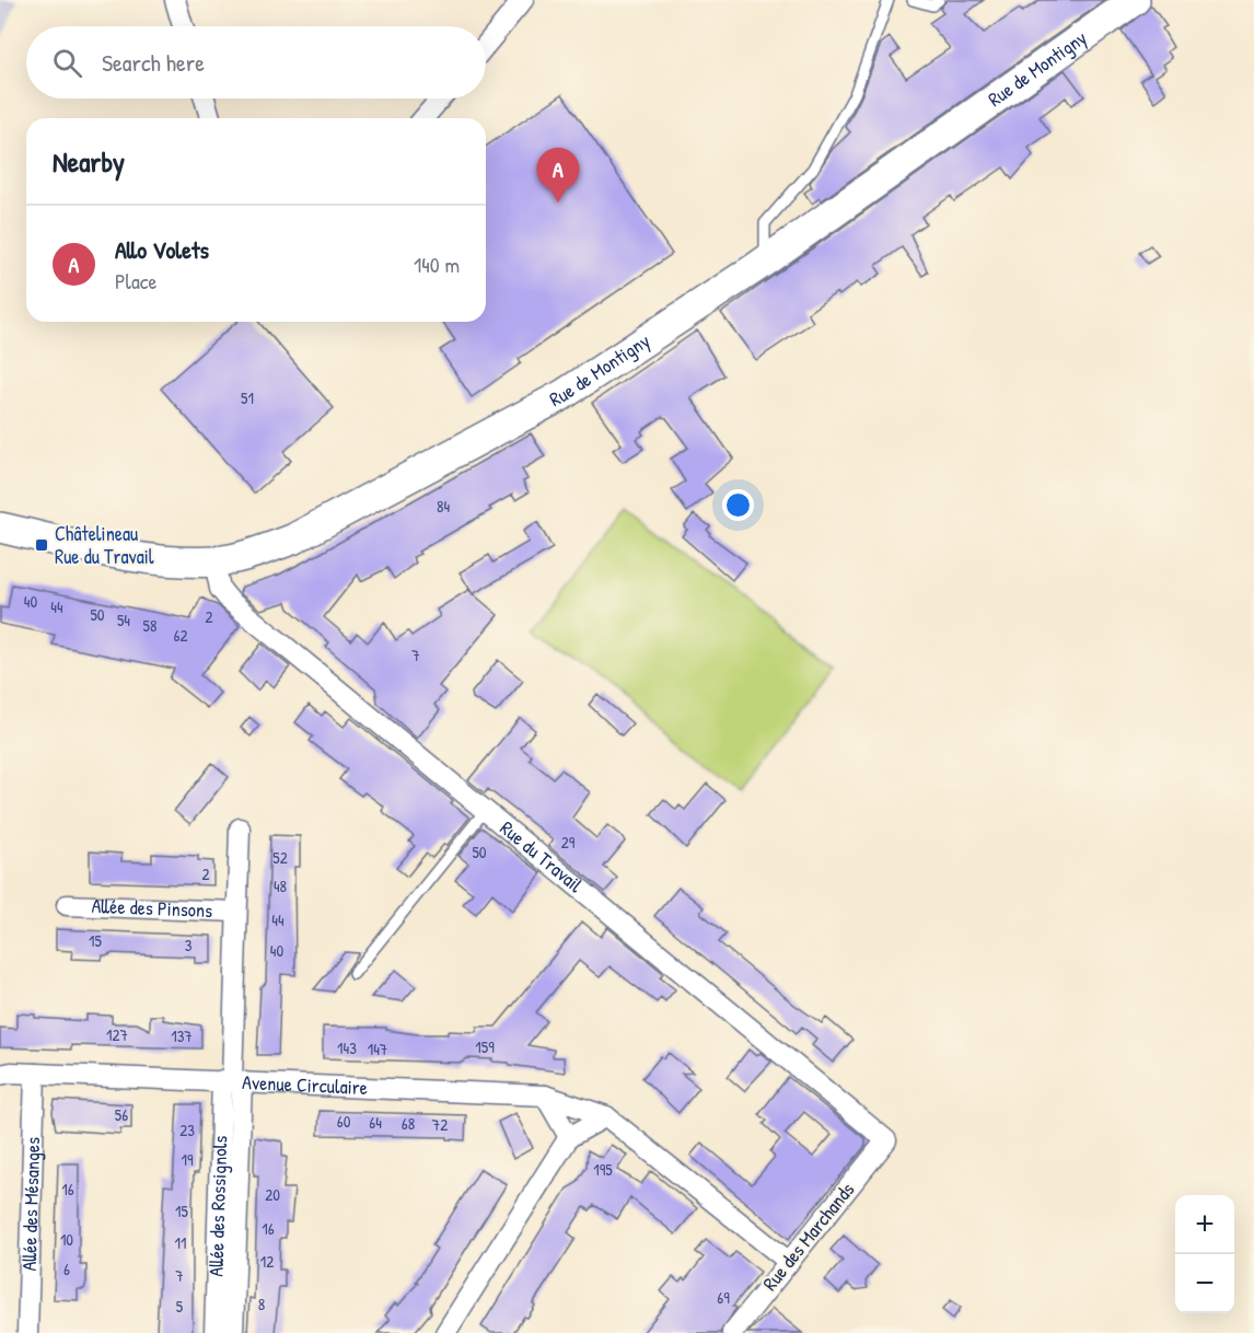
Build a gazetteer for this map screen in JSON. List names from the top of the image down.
{
  "streets": {
    "main road": ["Rue de Montigny"],
    "street": [
      "Rue du Travail",
      "Allée des Pinsons",
      "Avenue Circulaire",
      "Allée des Mésanges",
      "Allée des Rossignols",
      "Rue des Marchands"
    ]
  },
  "crossings": [
    ["Rue de Montigny", "Rue du Travail"],
    ["Rue du Travail", "Rue des Marchands"],
    ["Allée des Pinsons", "Allée des Rossignols"],
    ["Avenue Circulaire", "Allée des Mésanges"],
    ["Avenue Circulaire", "Allée des Rossignols"],
    ["Avenue Circulaire", "Rue des Marchands"]
  ],
  "places": {
    "transit": ["Châtelineau Rue du Travail"]
  },
  "house_numbers": [
    "51",
    "84",
    "40",
    "44",
    "50",
    "2",
    "54",
    "58",
    "62",
    "7",
    "29",
    "50",
    "52",
    "2",
    "48",
    "44",
    "15",
    "3",
    "40",
    "127",
    "137",
    "159",
    "143",
    "147",
    "56",
    "60",
    "64",
    "68",
    "72",
    "23",
    "19",
    "195",
    "16",
    "20",
    "15",
    "16",
    "10",
    "11",
    "12",
    "6",
    "7",
    "69",
    "8",
    "5"
  ],
  "page": {
    "search": "Search here",
    "heading": "Nearby",
    "pins": "A",
    "list": [
      {
        "mark": "A",
        "name": "Allo Volets",
        "note": "Place",
        "value": "140 m"
      }
    ],
    "map_buttons": ["+", "−"]
  }
}
